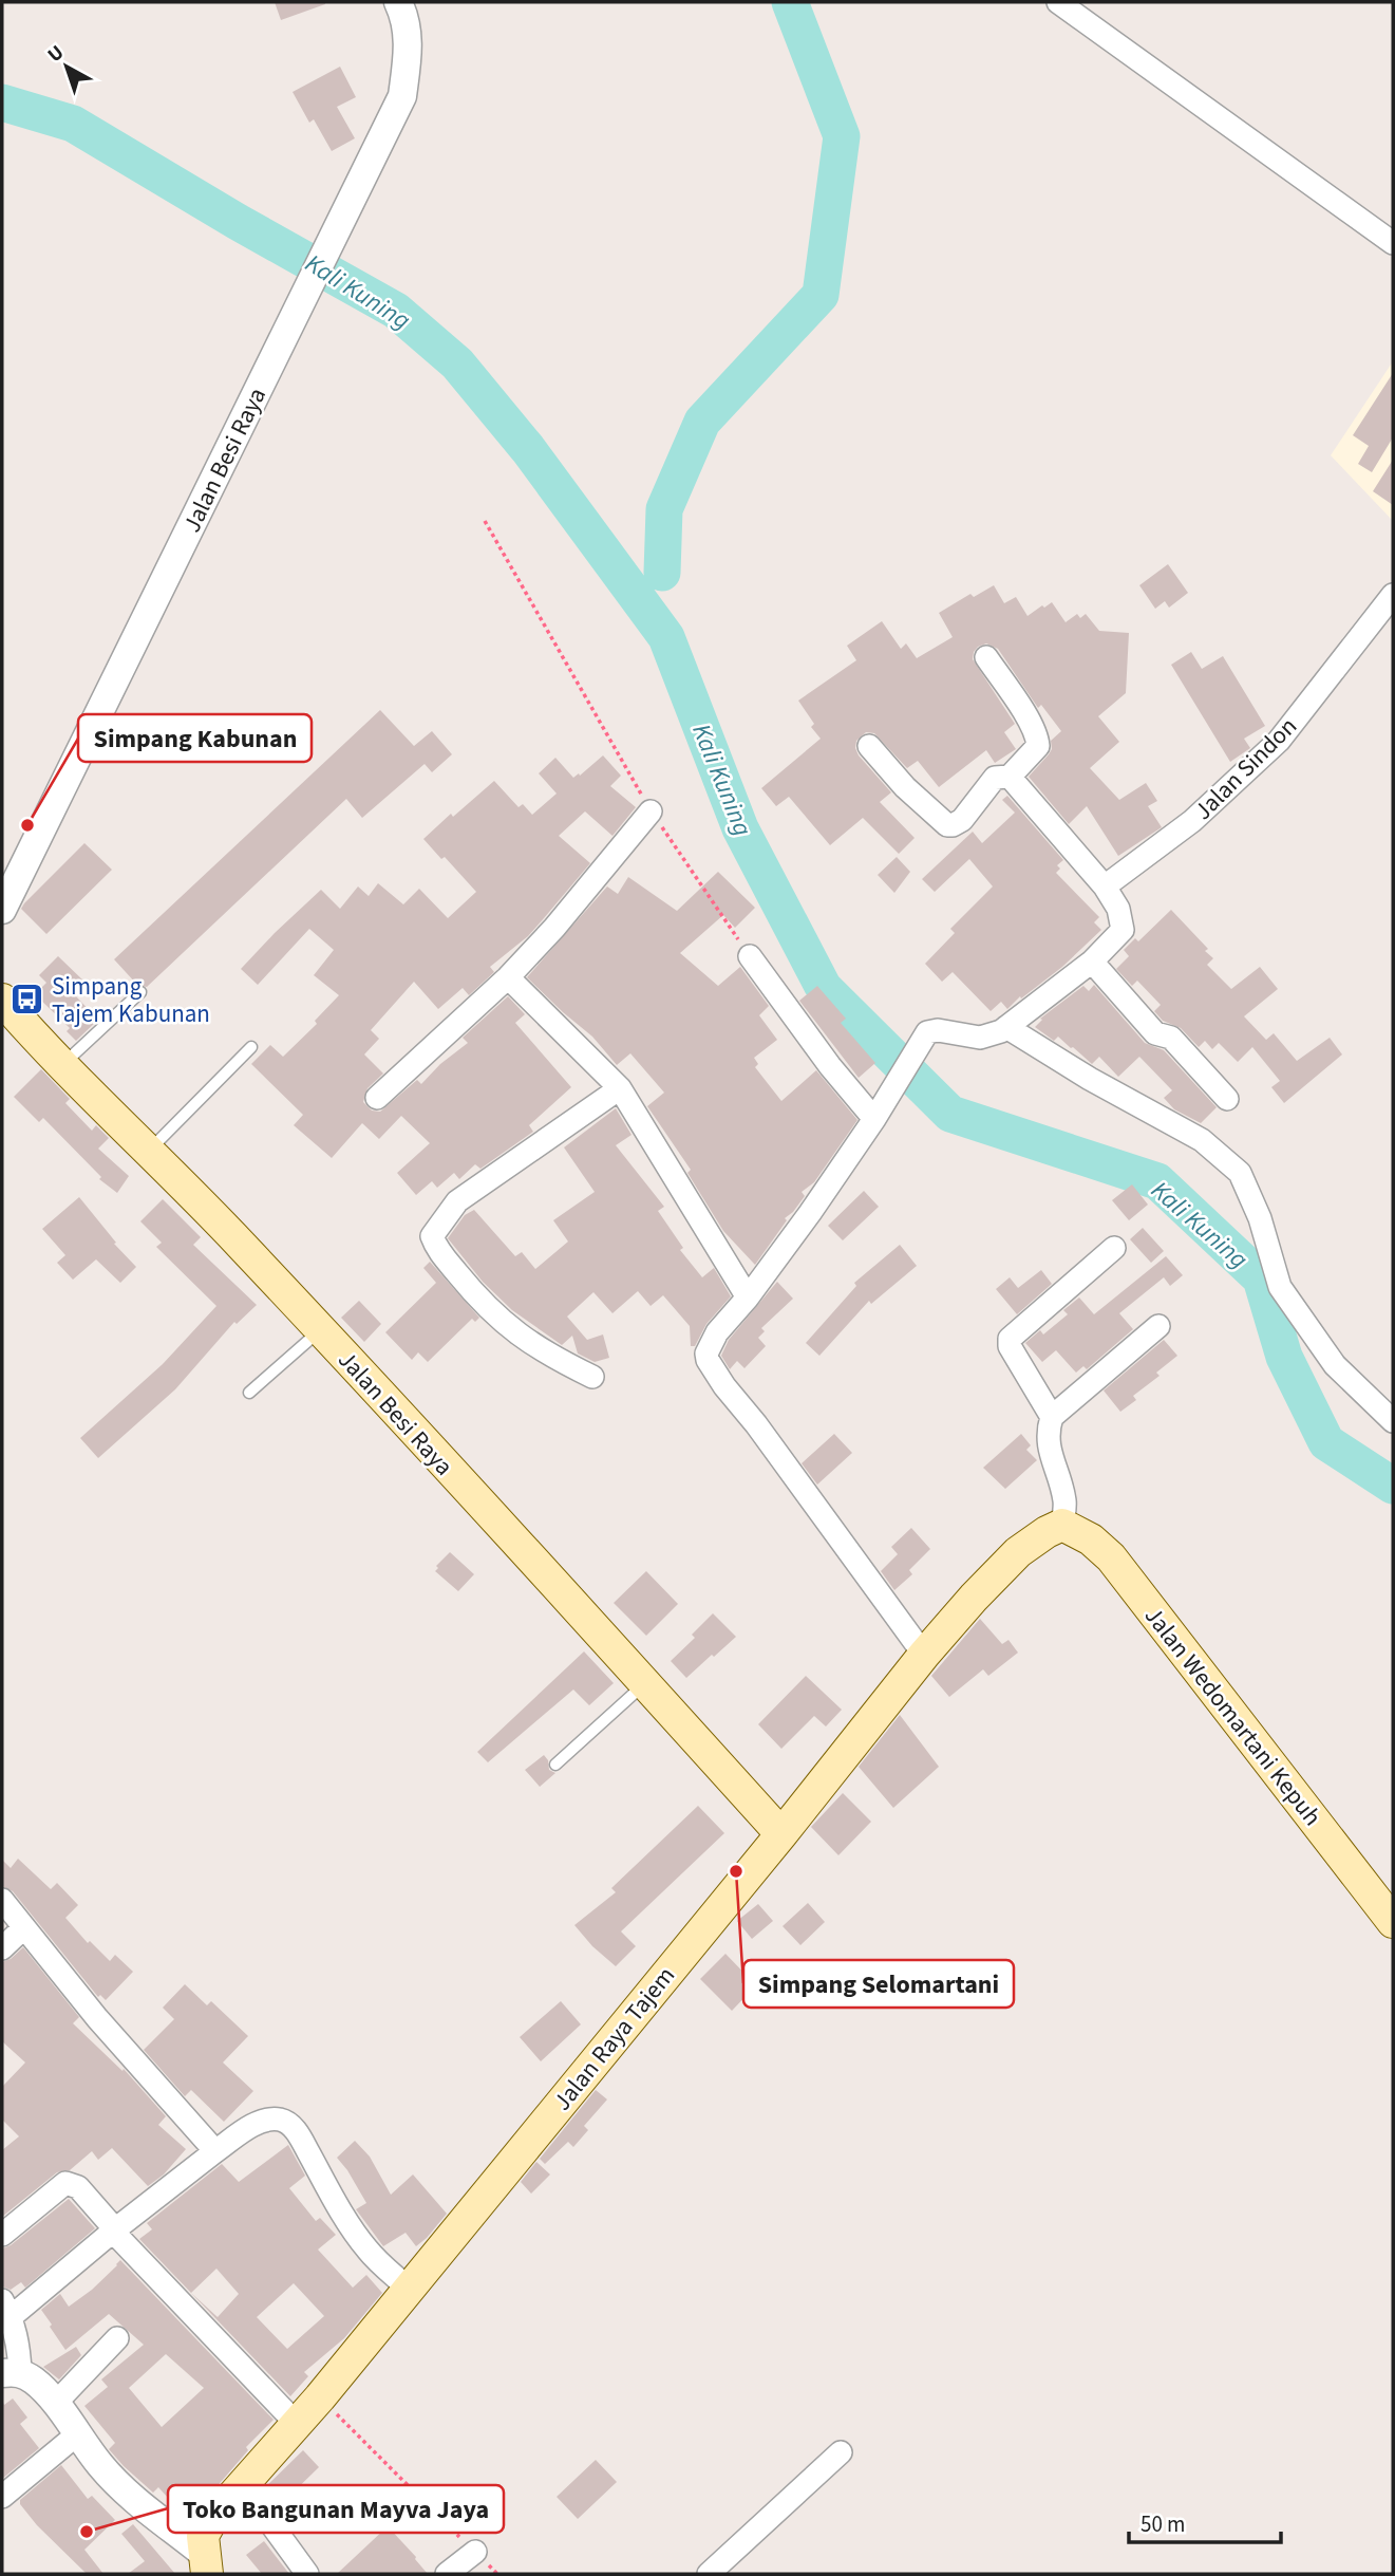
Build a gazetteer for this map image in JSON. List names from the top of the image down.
{
  "streets": {
    "main road": ["Jalan Besi Raya", "Jalan Wedomartani Kepuh", "Jalan Raya Tajem"],
    "street": ["Jalan Sindon"]
  },
  "crossings": [
    ["Jalan Besi Raya", "Jalan Raya Tajem"],
    ["Jalan Wedomartani Kepuh", "Jalan Raya Tajem"]
  ],
  "water": ["Kali Kuning"],
  "places": {
    "other": ["Simpang Kabunan", "Simpang Selomartani", "Toko Bangunan Mayva Jaya"],
    "bus stop": ["Simpang Tajem Kabunan"]
  },
  "scale_bar": "50 m",
  "north": "top left"
}
